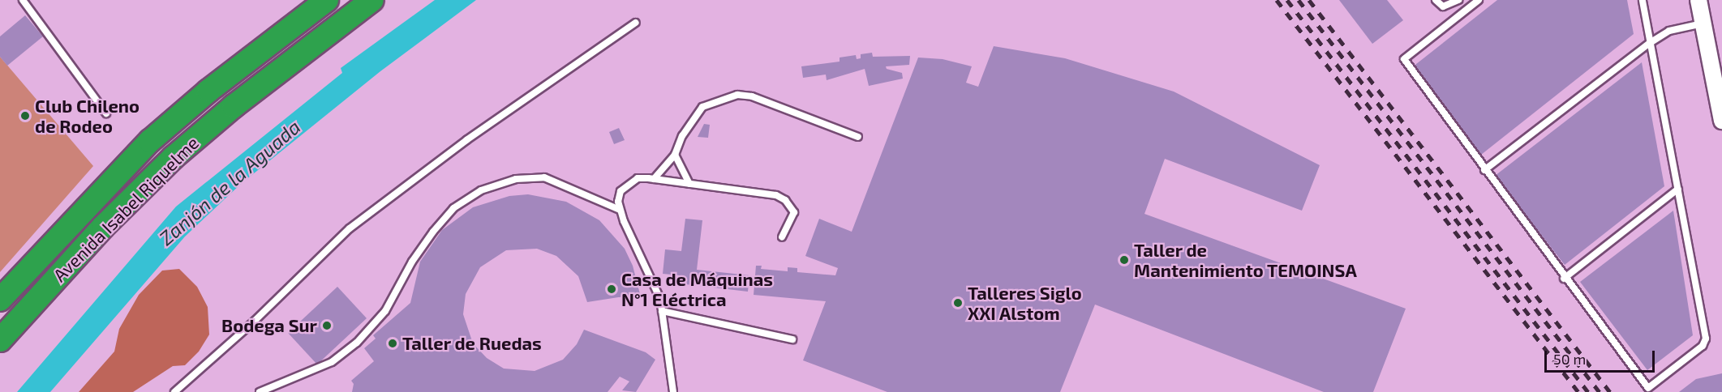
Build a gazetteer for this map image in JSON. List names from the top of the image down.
{
  "streets": {
    "highway": ["Avenida Isabel Riquelme"]
  },
  "water": ["Zanjón de la Aguada"],
  "places": [
    "Club Chileno de Rodeo",
    "Taller de Mantenimiento TEMOINSA",
    "Casa de Máquinas N°1 Eléctrica",
    "Talleres Siglo XXI Alstom",
    "Bodega Sur",
    "Taller de Ruedas"
  ],
  "scale_bar": "50 m"
}
